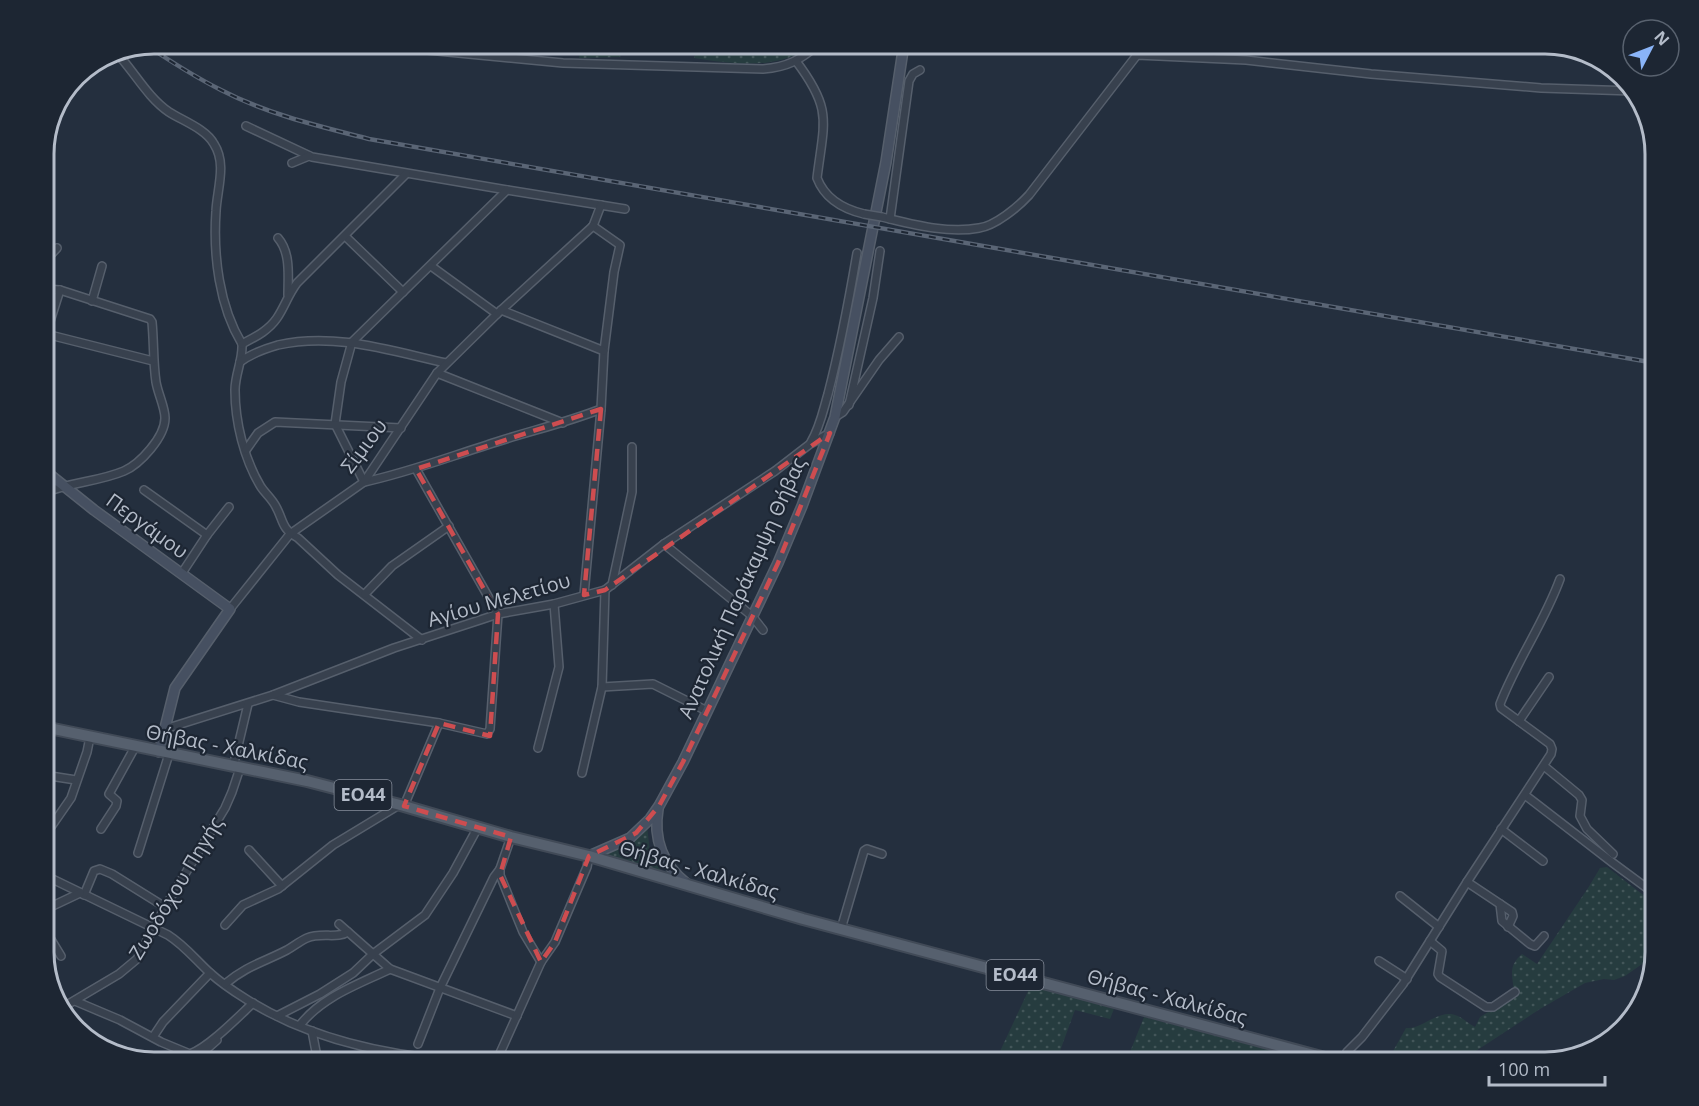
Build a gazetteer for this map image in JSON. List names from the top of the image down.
{
  "streets": {
    "main road": [
      "Σίμιου",
      "Περγάμου",
      "Ανατολική Παράκαμψη Θήβας",
      "Θήβας - Χαλκίδας",
      "ΕΟ44"
    ],
    "street": ["Αγίου Μελετίου", "Ζωοδόχου Πηγής"]
  },
  "crossings": [
    ["Σίμιου", "Περγάμου"],
    ["Σίμιου", "Αγίου Μελετίου"],
    ["Ανατολική Παράκαμψη Θήβας", "Αγίου Μελετίου"],
    ["Ανατολική Παράκαμψη Θήβας", "Θήβας - Χαλκίδας"],
    ["Αγίου Μελετίου", "Ζωοδόχου Πηγής"],
    ["Θήβας - Χαλκίδας", "Ζωοδόχου Πηγής"]
  ],
  "scale_bar": "100 m",
  "north": "top right"
}
